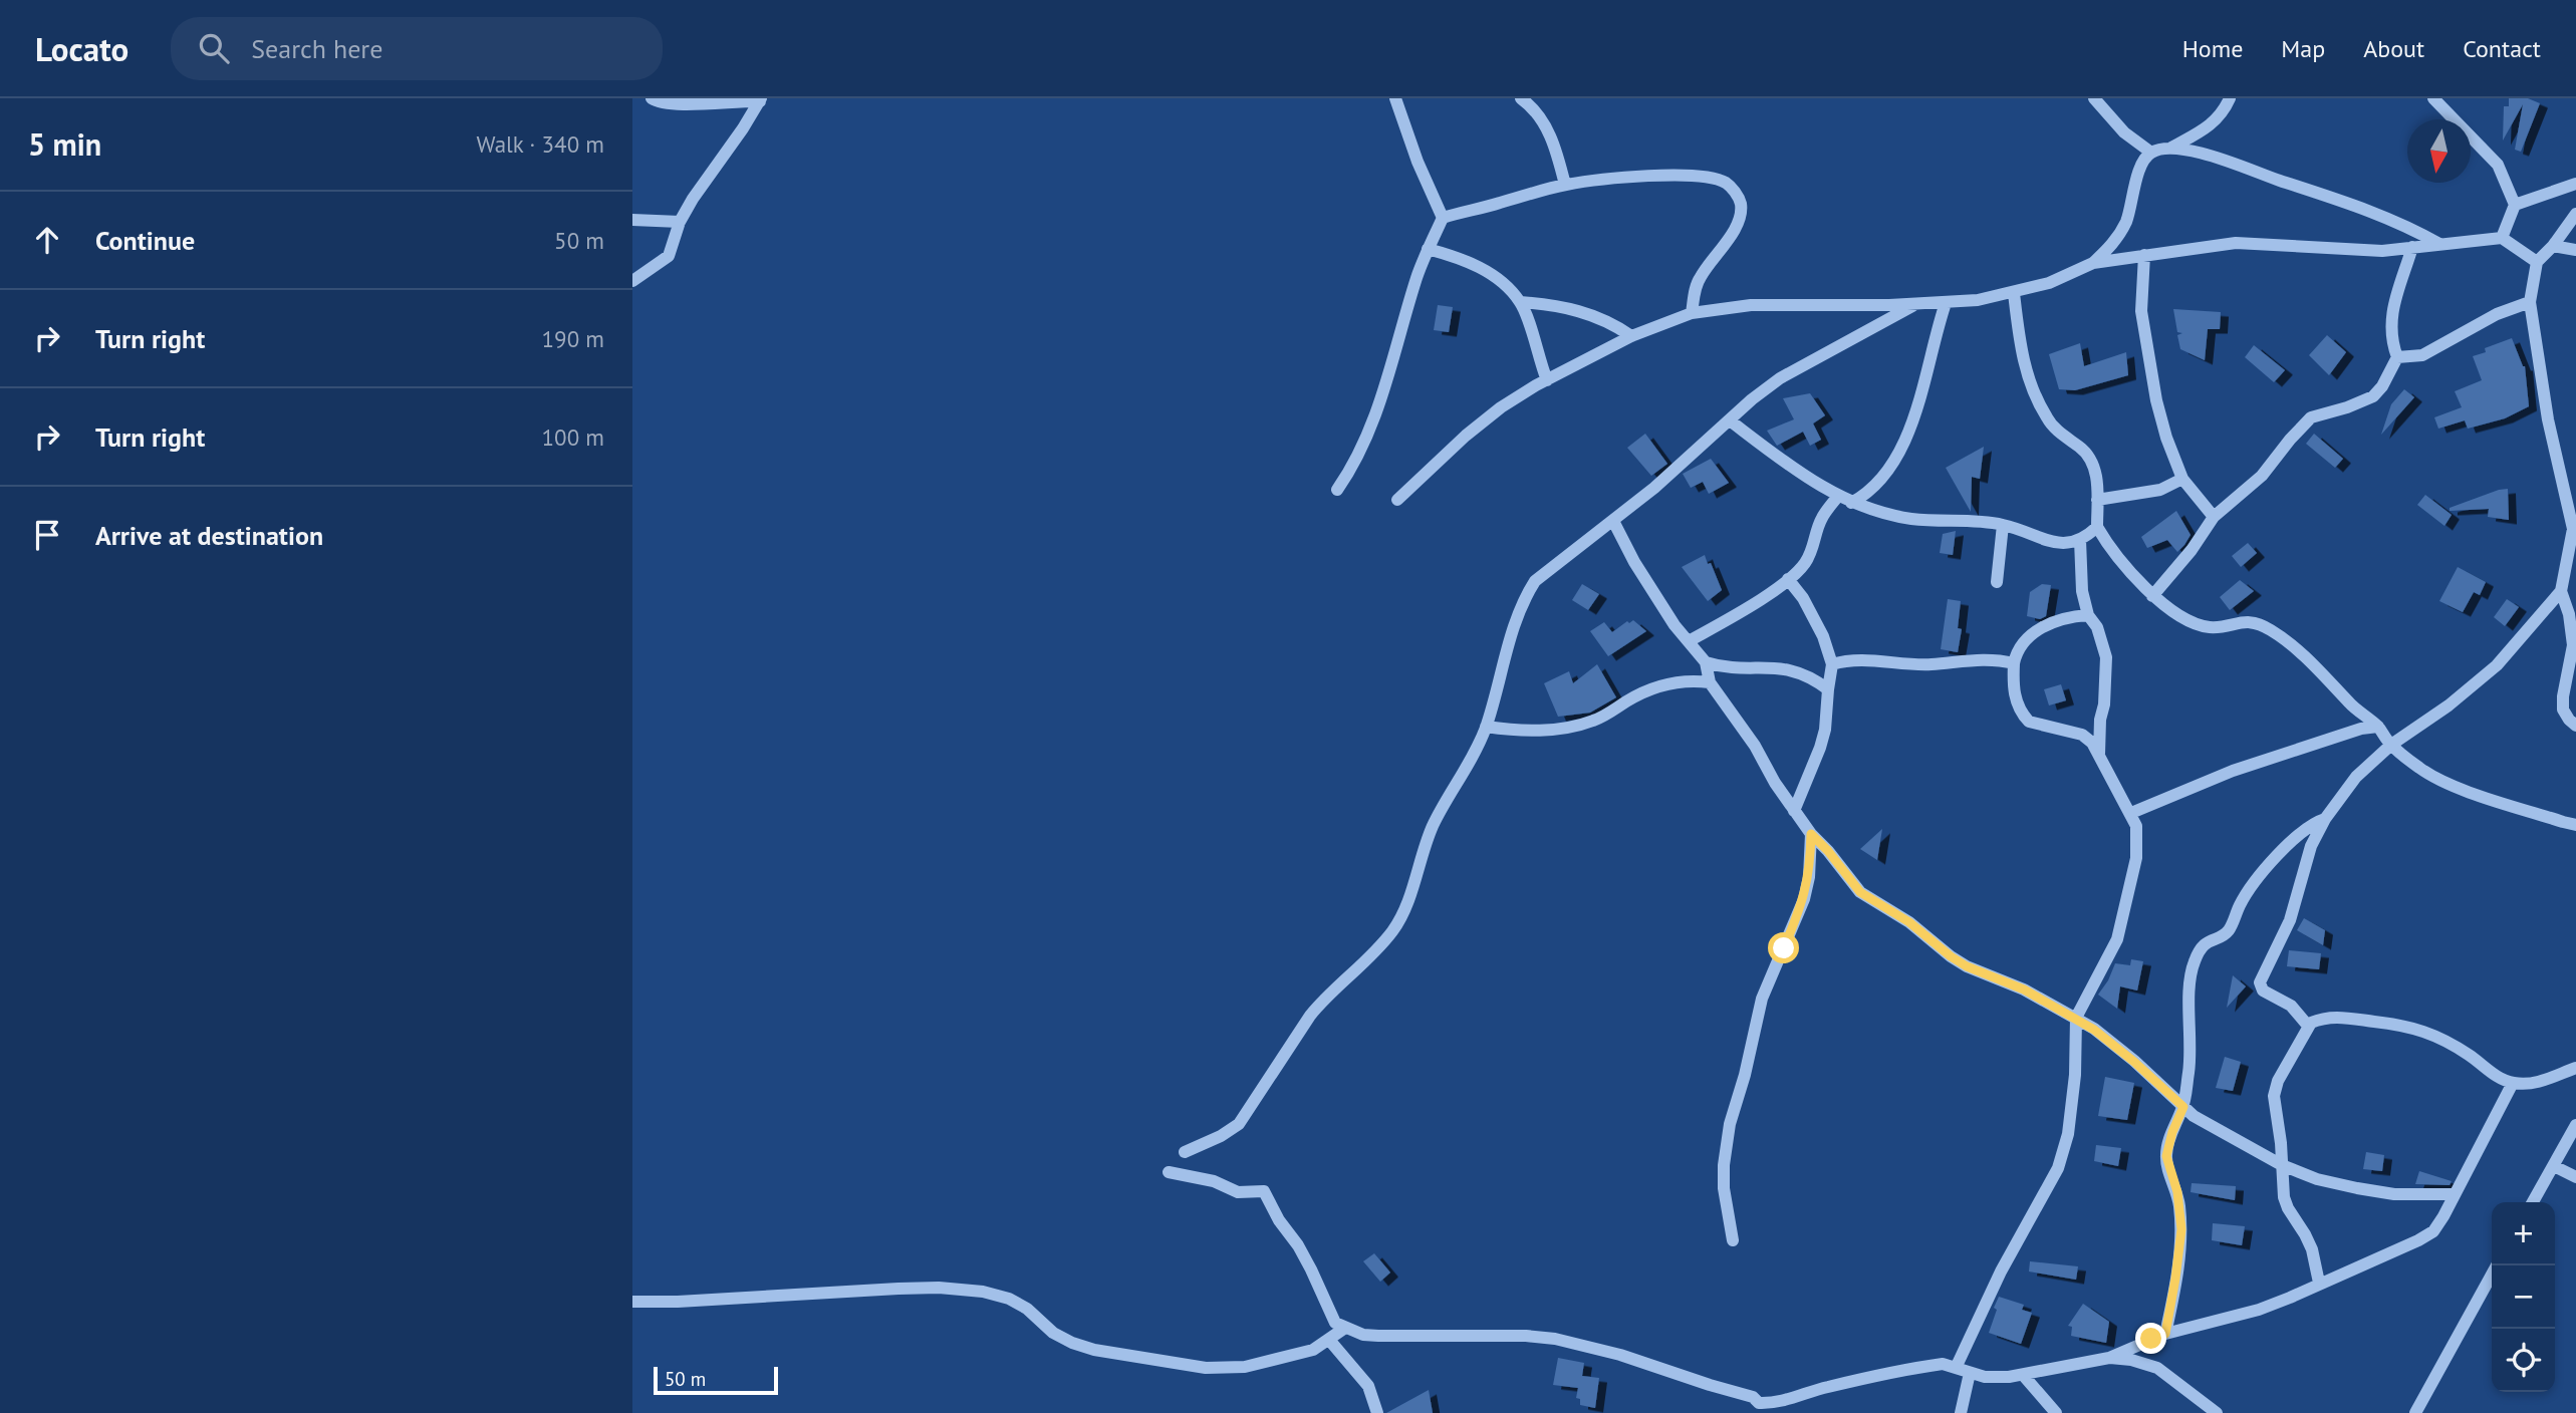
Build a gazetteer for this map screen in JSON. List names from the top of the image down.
{
  "scale_bar": "50 m",
  "north": "bottom",
  "page": {
    "header": "Locato",
    "search": "Search here",
    "nav": [
      "Home",
      "Map",
      "About",
      "Contact"
    ],
    "heading": ["5 min", "Walk · 340 m"],
    "list": [
      ["Continue", "50 m"],
      ["Turn right", "190 m"],
      ["Turn right", "100 m"],
      "Arrive at destination"
    ],
    "map_buttons": ["+", "−"],
    "scale": "50 m"
  }
}
